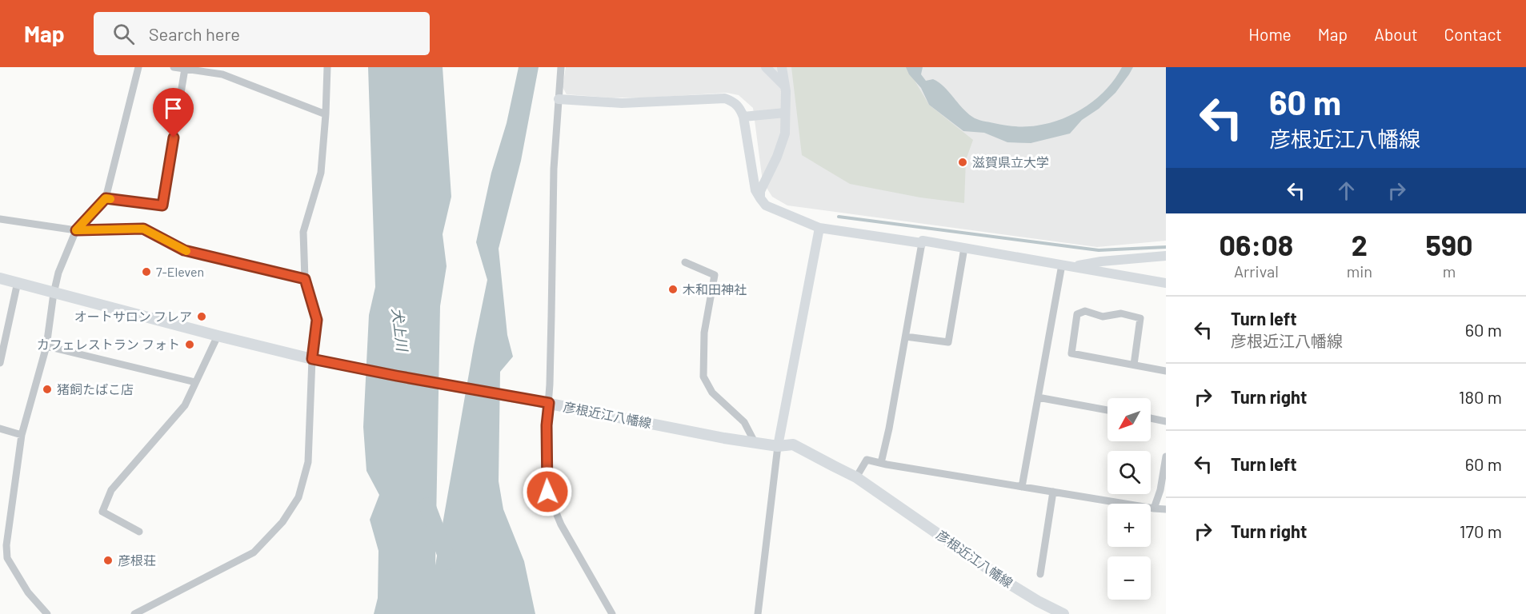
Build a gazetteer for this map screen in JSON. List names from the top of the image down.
{
  "streets": {
    "main road": ["彦根近江八幡線"]
  },
  "water": ["犬上川"],
  "places": [
    "滋賀県立大学",
    "7-Eleven",
    "木和田神社",
    "オートサロン フレア",
    "カフェレストラン フォト",
    "猪飼たばこ店",
    "彦根荘"
  ],
  "north": "bottom left",
  "page": {
    "header": "Map",
    "search": "Search here",
    "nav": [
      "Home",
      "Map",
      "About",
      "Contact"
    ],
    "turn": ["60 m", "彦根近江八幡線"],
    "eta": [
      "06:08",
      "Arrival",
      "2",
      "min",
      "590",
      "m"
    ],
    "list": [
      {
        "name": "Turn left",
        "note": "彦根近江八幡線",
        "value": "60 m"
      },
      {
        "name": "Turn right",
        "value": "180 m"
      },
      {
        "name": "Turn left",
        "value": "60 m"
      },
      {
        "name": "Turn right",
        "value": "170 m"
      }
    ],
    "map_buttons": ["+", "−"]
  }
}
